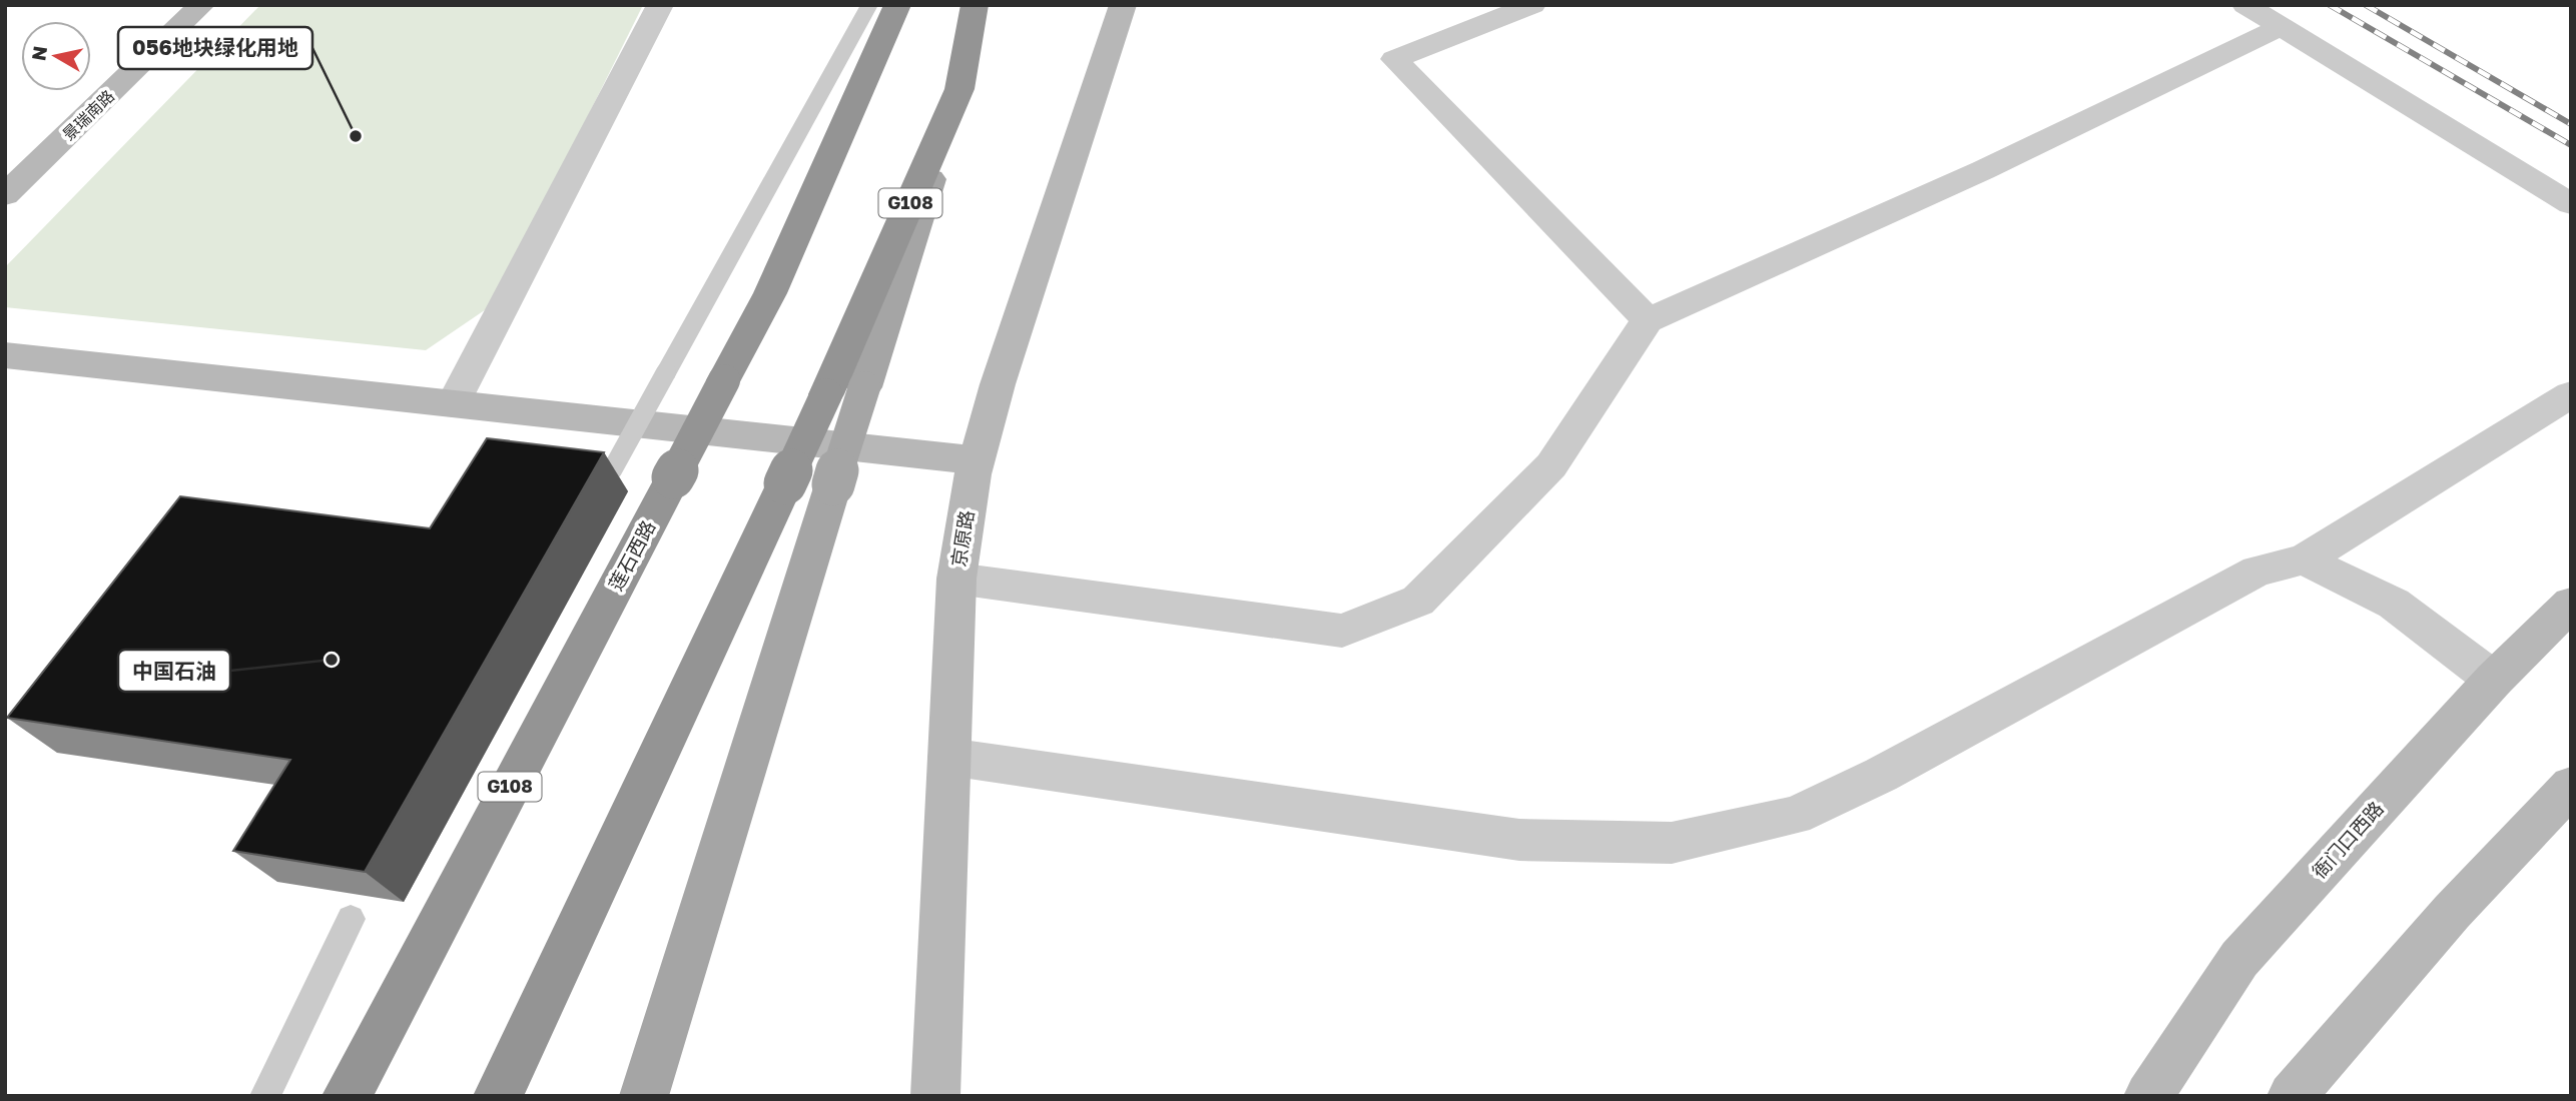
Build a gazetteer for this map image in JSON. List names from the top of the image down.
{
  "streets": {
    "highway": ["G108", "莲石西路"],
    "street": ["景瑞南路", "京原路", "衙门口西路"]
  },
  "places": ["056地块绿化用地", "中国石油"],
  "north": "left"
}
